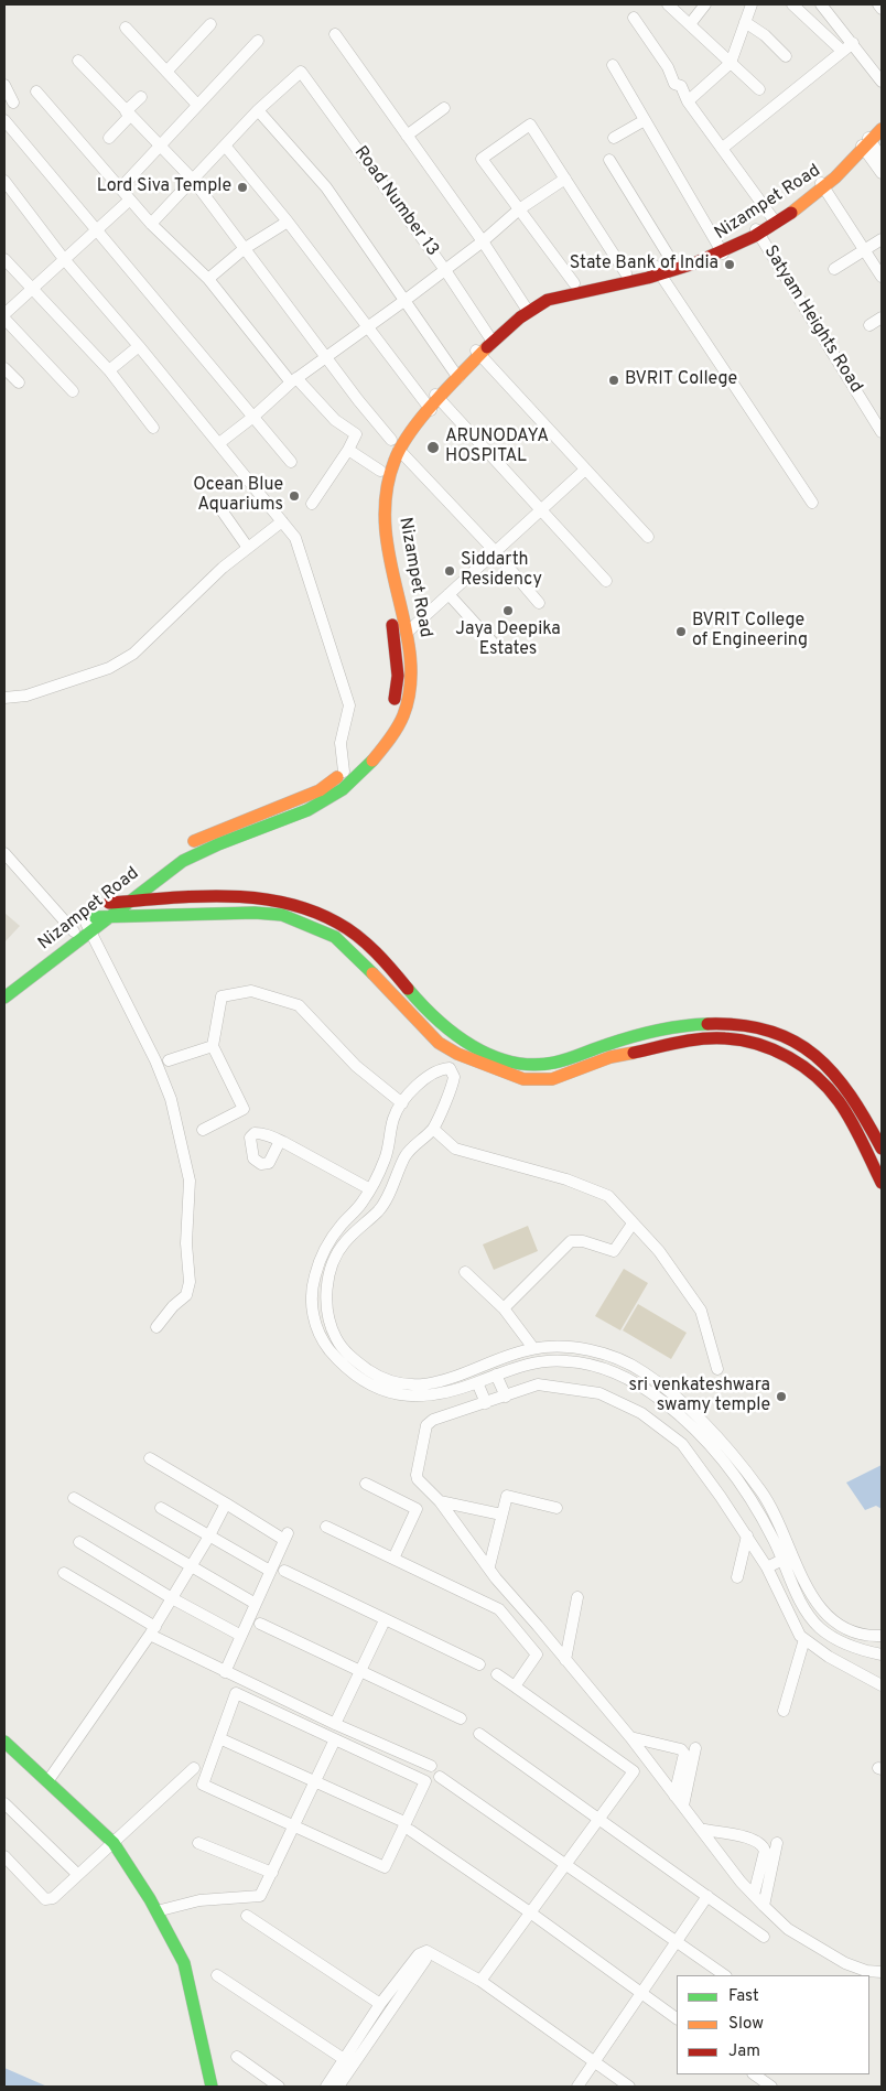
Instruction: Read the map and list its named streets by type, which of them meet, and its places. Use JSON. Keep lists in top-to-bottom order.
{
  "streets": {
    "main road": ["Nizampet Road"],
    "street": ["Road Number 13", "Satyam Heights Road"]
  },
  "crossings": [
    ["Road Number 13", "Nizampet Road"],
    ["Nizampet Road", "Satyam Heights Road"]
  ],
  "places": [
    "Lord Siva Temple",
    "State Bank of India",
    "BVRIT College",
    "ARUNODAYA HOSPITAL",
    "Ocean Blue Aquariums",
    "Siddarth Residency",
    "Jaya Deepika Estates",
    "BVRIT College of Engineering",
    "sri venkateshwara swamy temple"
  ],
  "legend": ["Fast", "Slow", "Jam"]
}
